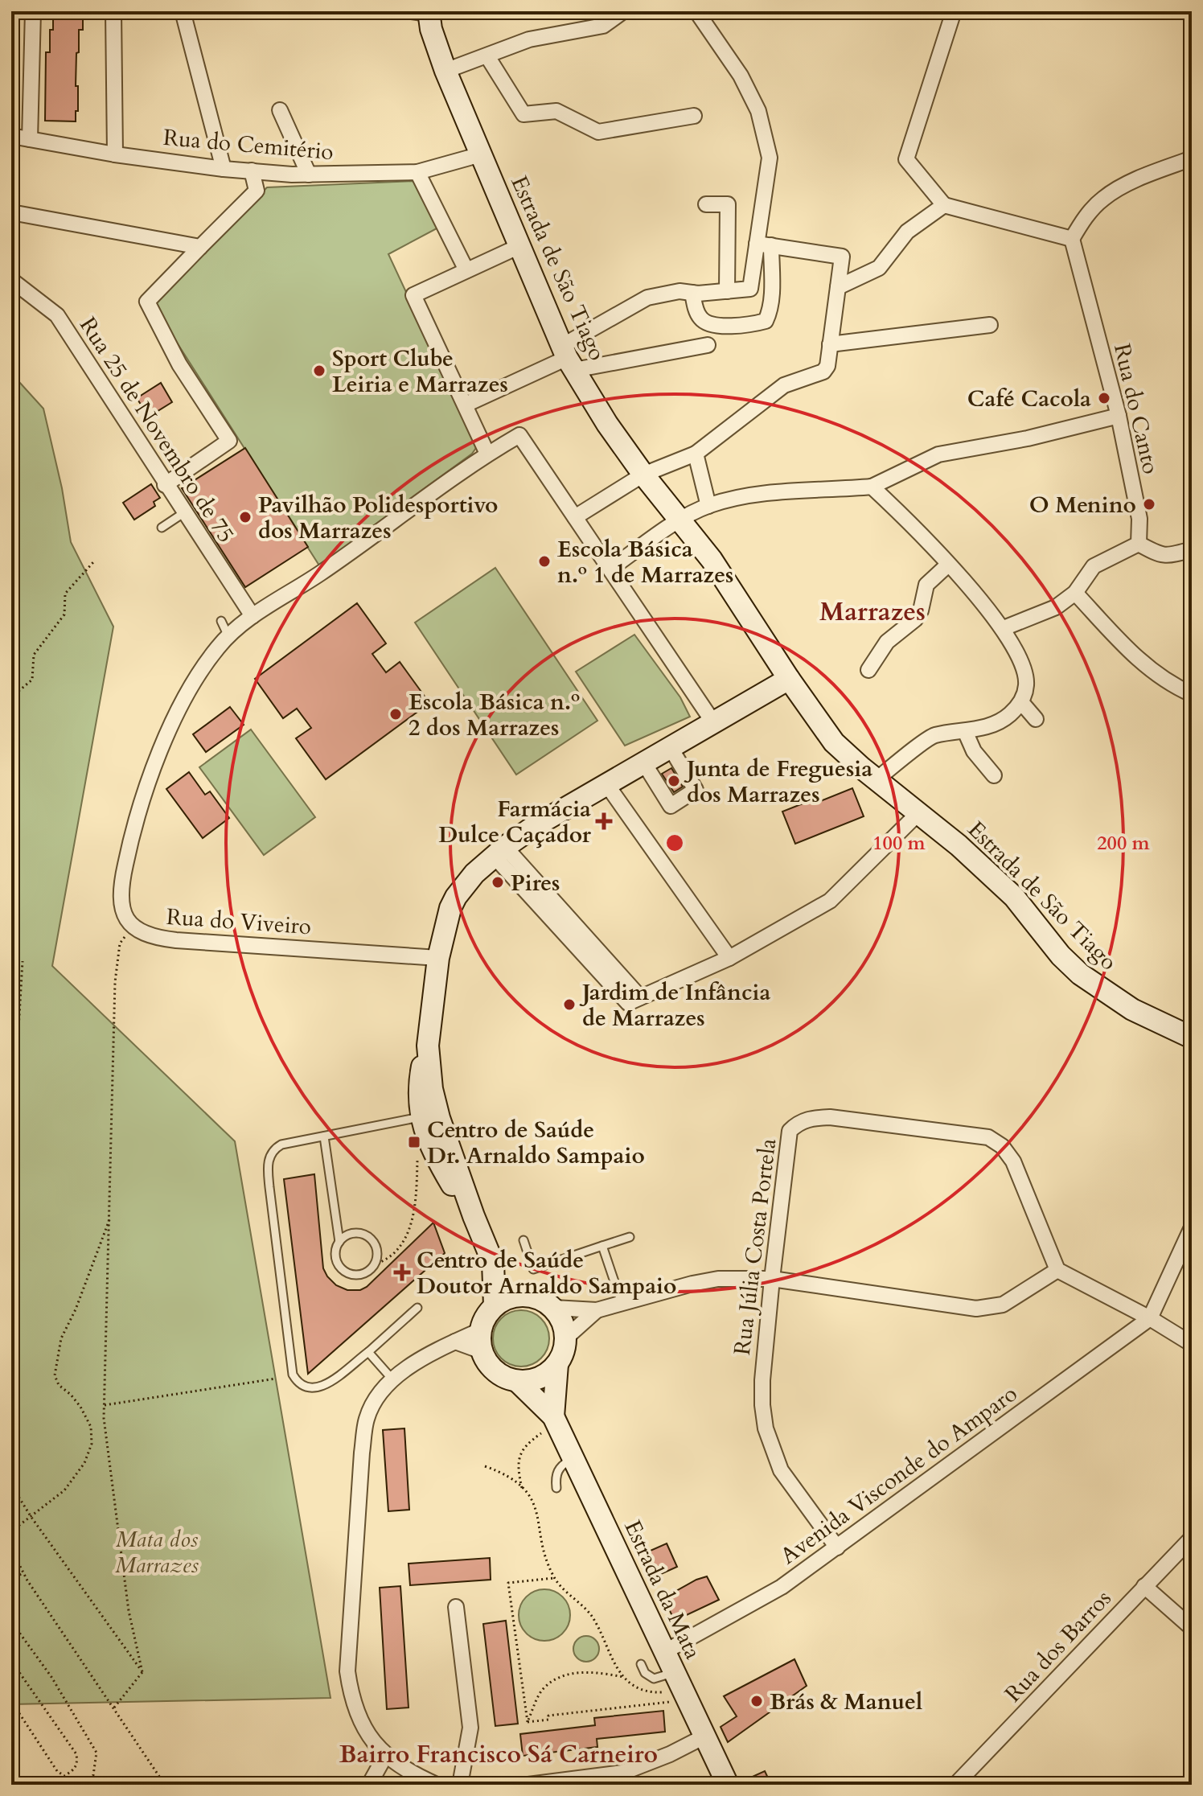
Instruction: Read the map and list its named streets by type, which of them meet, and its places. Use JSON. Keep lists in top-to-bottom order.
{
  "streets": {
    "main road": ["Estrada de São Tiago", "Estrada da Mata"],
    "street": [
      "Rua do Cemitério",
      "Rua do Canto",
      "Rua 25 de Novembro de 75",
      "Rua do Viveiro",
      "Rua Júlia Costa Portela",
      "Avenida Visconde do Amparo",
      "Rua dos Barros"
    ]
  },
  "crossings": [
    ["Rua do Cemitério", "Estrada de São Tiago"],
    ["Rua 25 de Novembro de 75", "Rua do Viveiro"],
    ["Rua Júlia Costa Portela", "Avenida Visconde do Amparo"],
    ["Avenida Visconde do Amparo", "Estrada da Mata"]
  ],
  "districts": ["Marrazes", "Bairro Francisco Sá Carneiro"],
  "parks": ["Mata dos Marrazes"],
  "places": {
    "other": [
      "Sport Clube Leiria e Marrazes",
      "Café Cacola",
      "O Menino",
      "Pavilhão Polidesportivo dos Marrazes",
      "Escola Básica n.º 1 de Marrazes",
      "Escola Básica n.º 2 dos Marrazes",
      "Junta de Freguesia dos Marrazes",
      "Pires",
      "Jardim de Infância de Marrazes",
      "Brás & Manuel"
    ],
    "health": ["Farmácia Dulce Caçador", "Centro de Saúde Doutor Arnaldo Sampaio"],
    "transit": ["Centro de Saúde Dr. Arnaldo Sampaio"]
  },
  "rings": ["100 m", "200 m"]
}
